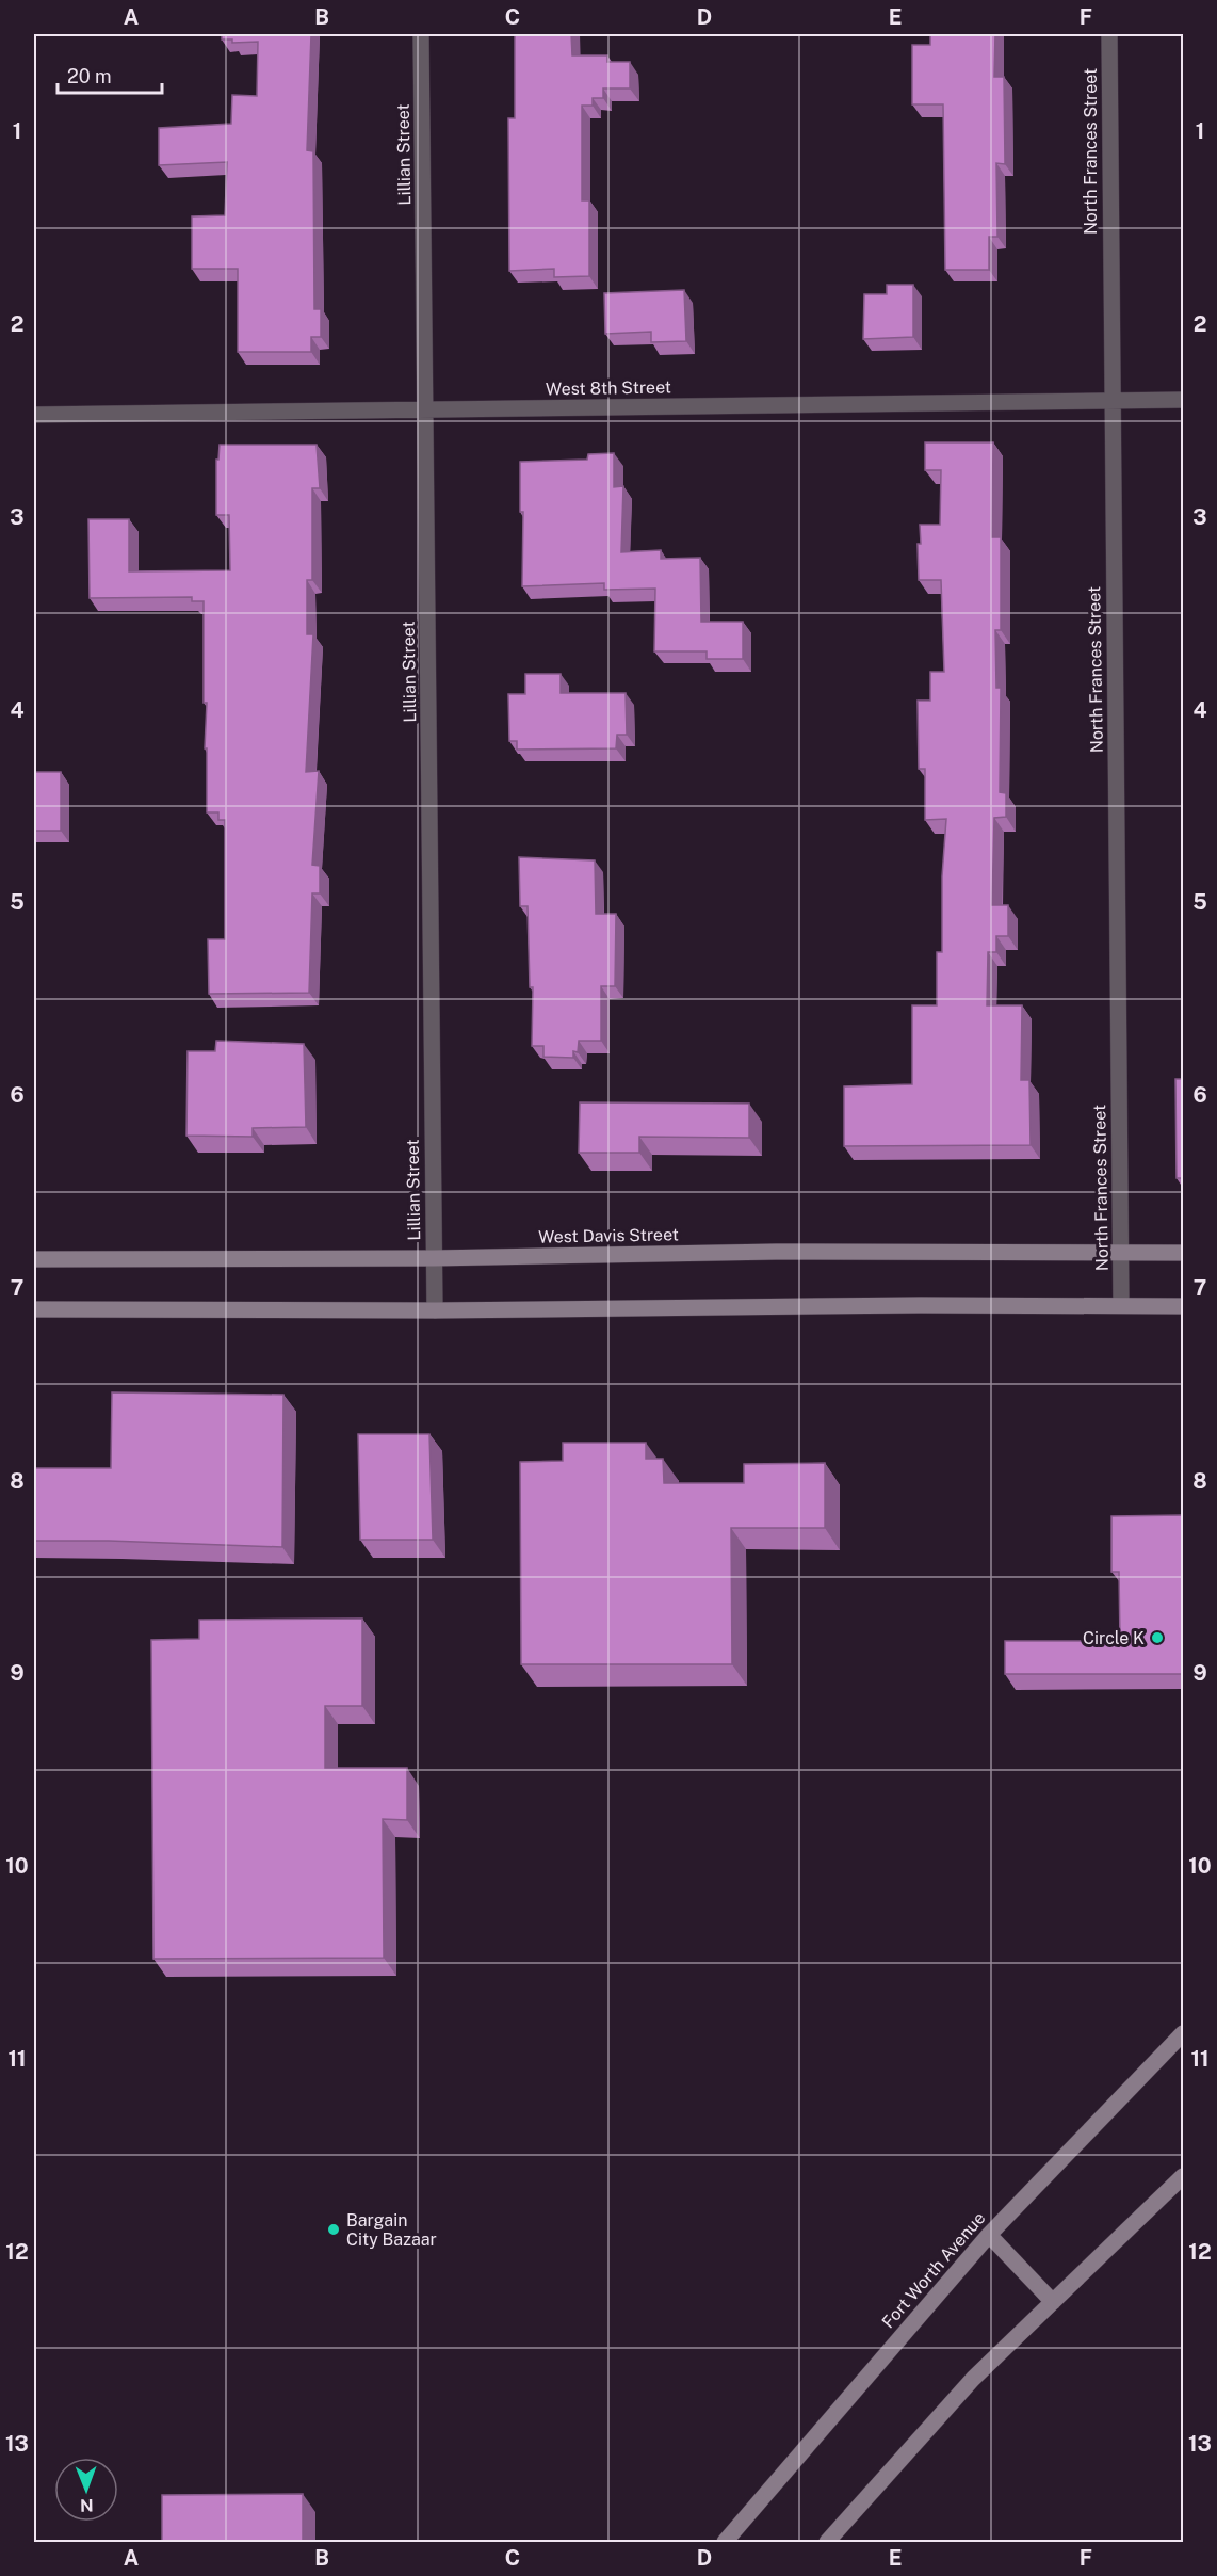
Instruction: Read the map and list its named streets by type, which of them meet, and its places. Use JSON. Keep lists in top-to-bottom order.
{
  "streets": {
    "main road": ["West Davis Street", "Fort Worth Avenue"],
    "street": ["North Frances Street", "Lillian Street", "West 8th Street"]
  },
  "crossings": [
    ["North Frances Street", "West 8th Street"],
    ["North Frances Street", "West Davis Street"],
    ["Lillian Street", "West 8th Street"],
    ["Lillian Street", "West Davis Street"]
  ],
  "places": ["Circle K", "Bargain City Bazaar"],
  "scale_bar": "20 m",
  "north": "bottom",
  "grid": {
    "columns": [
      "A",
      "B",
      "C",
      "D",
      "E",
      "F"
    ],
    "rows": [
      "1",
      "2",
      "3",
      "4",
      "5",
      "6",
      "7",
      "8",
      "9",
      "10",
      "11",
      "12",
      "13"
    ]
  }
}
